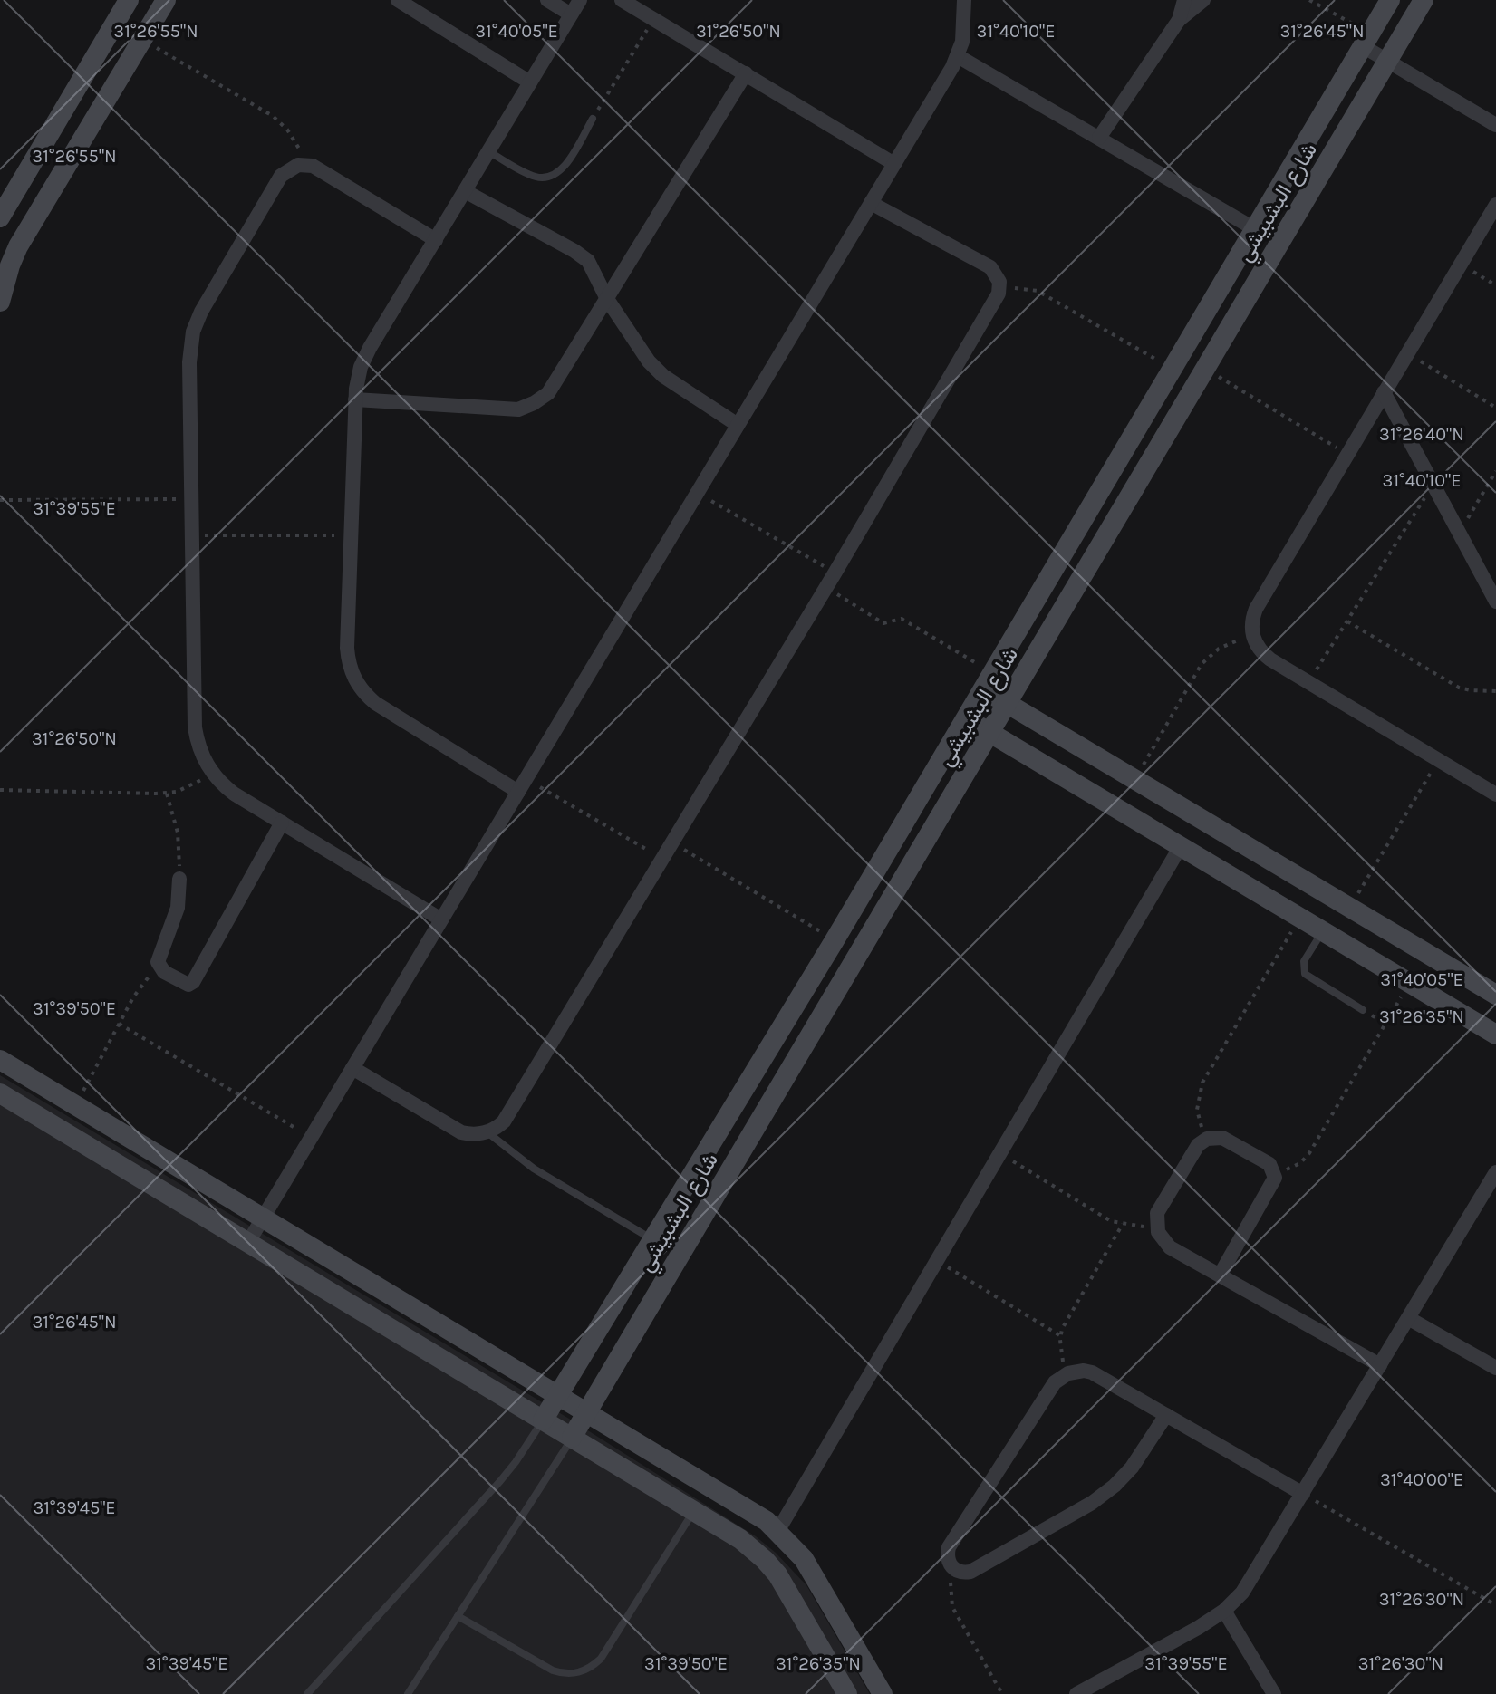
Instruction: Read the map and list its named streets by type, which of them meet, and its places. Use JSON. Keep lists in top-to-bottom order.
{
  "streets": {
    "street": ["شارع البشبيشي"]
  },
  "coordinates": [
    "31°40'05\"E",
    "31°26'50\"N",
    "31°40'10\"E",
    "31°26'55\"N",
    "31°26'45\"N",
    "31°26'40\"N",
    "31°39'55\"E",
    "31°39'50\"E",
    "31°26'35\"N",
    "31°40'00\"E",
    "31°39'45\"E",
    "31°26'30\"N"
  ]
}
